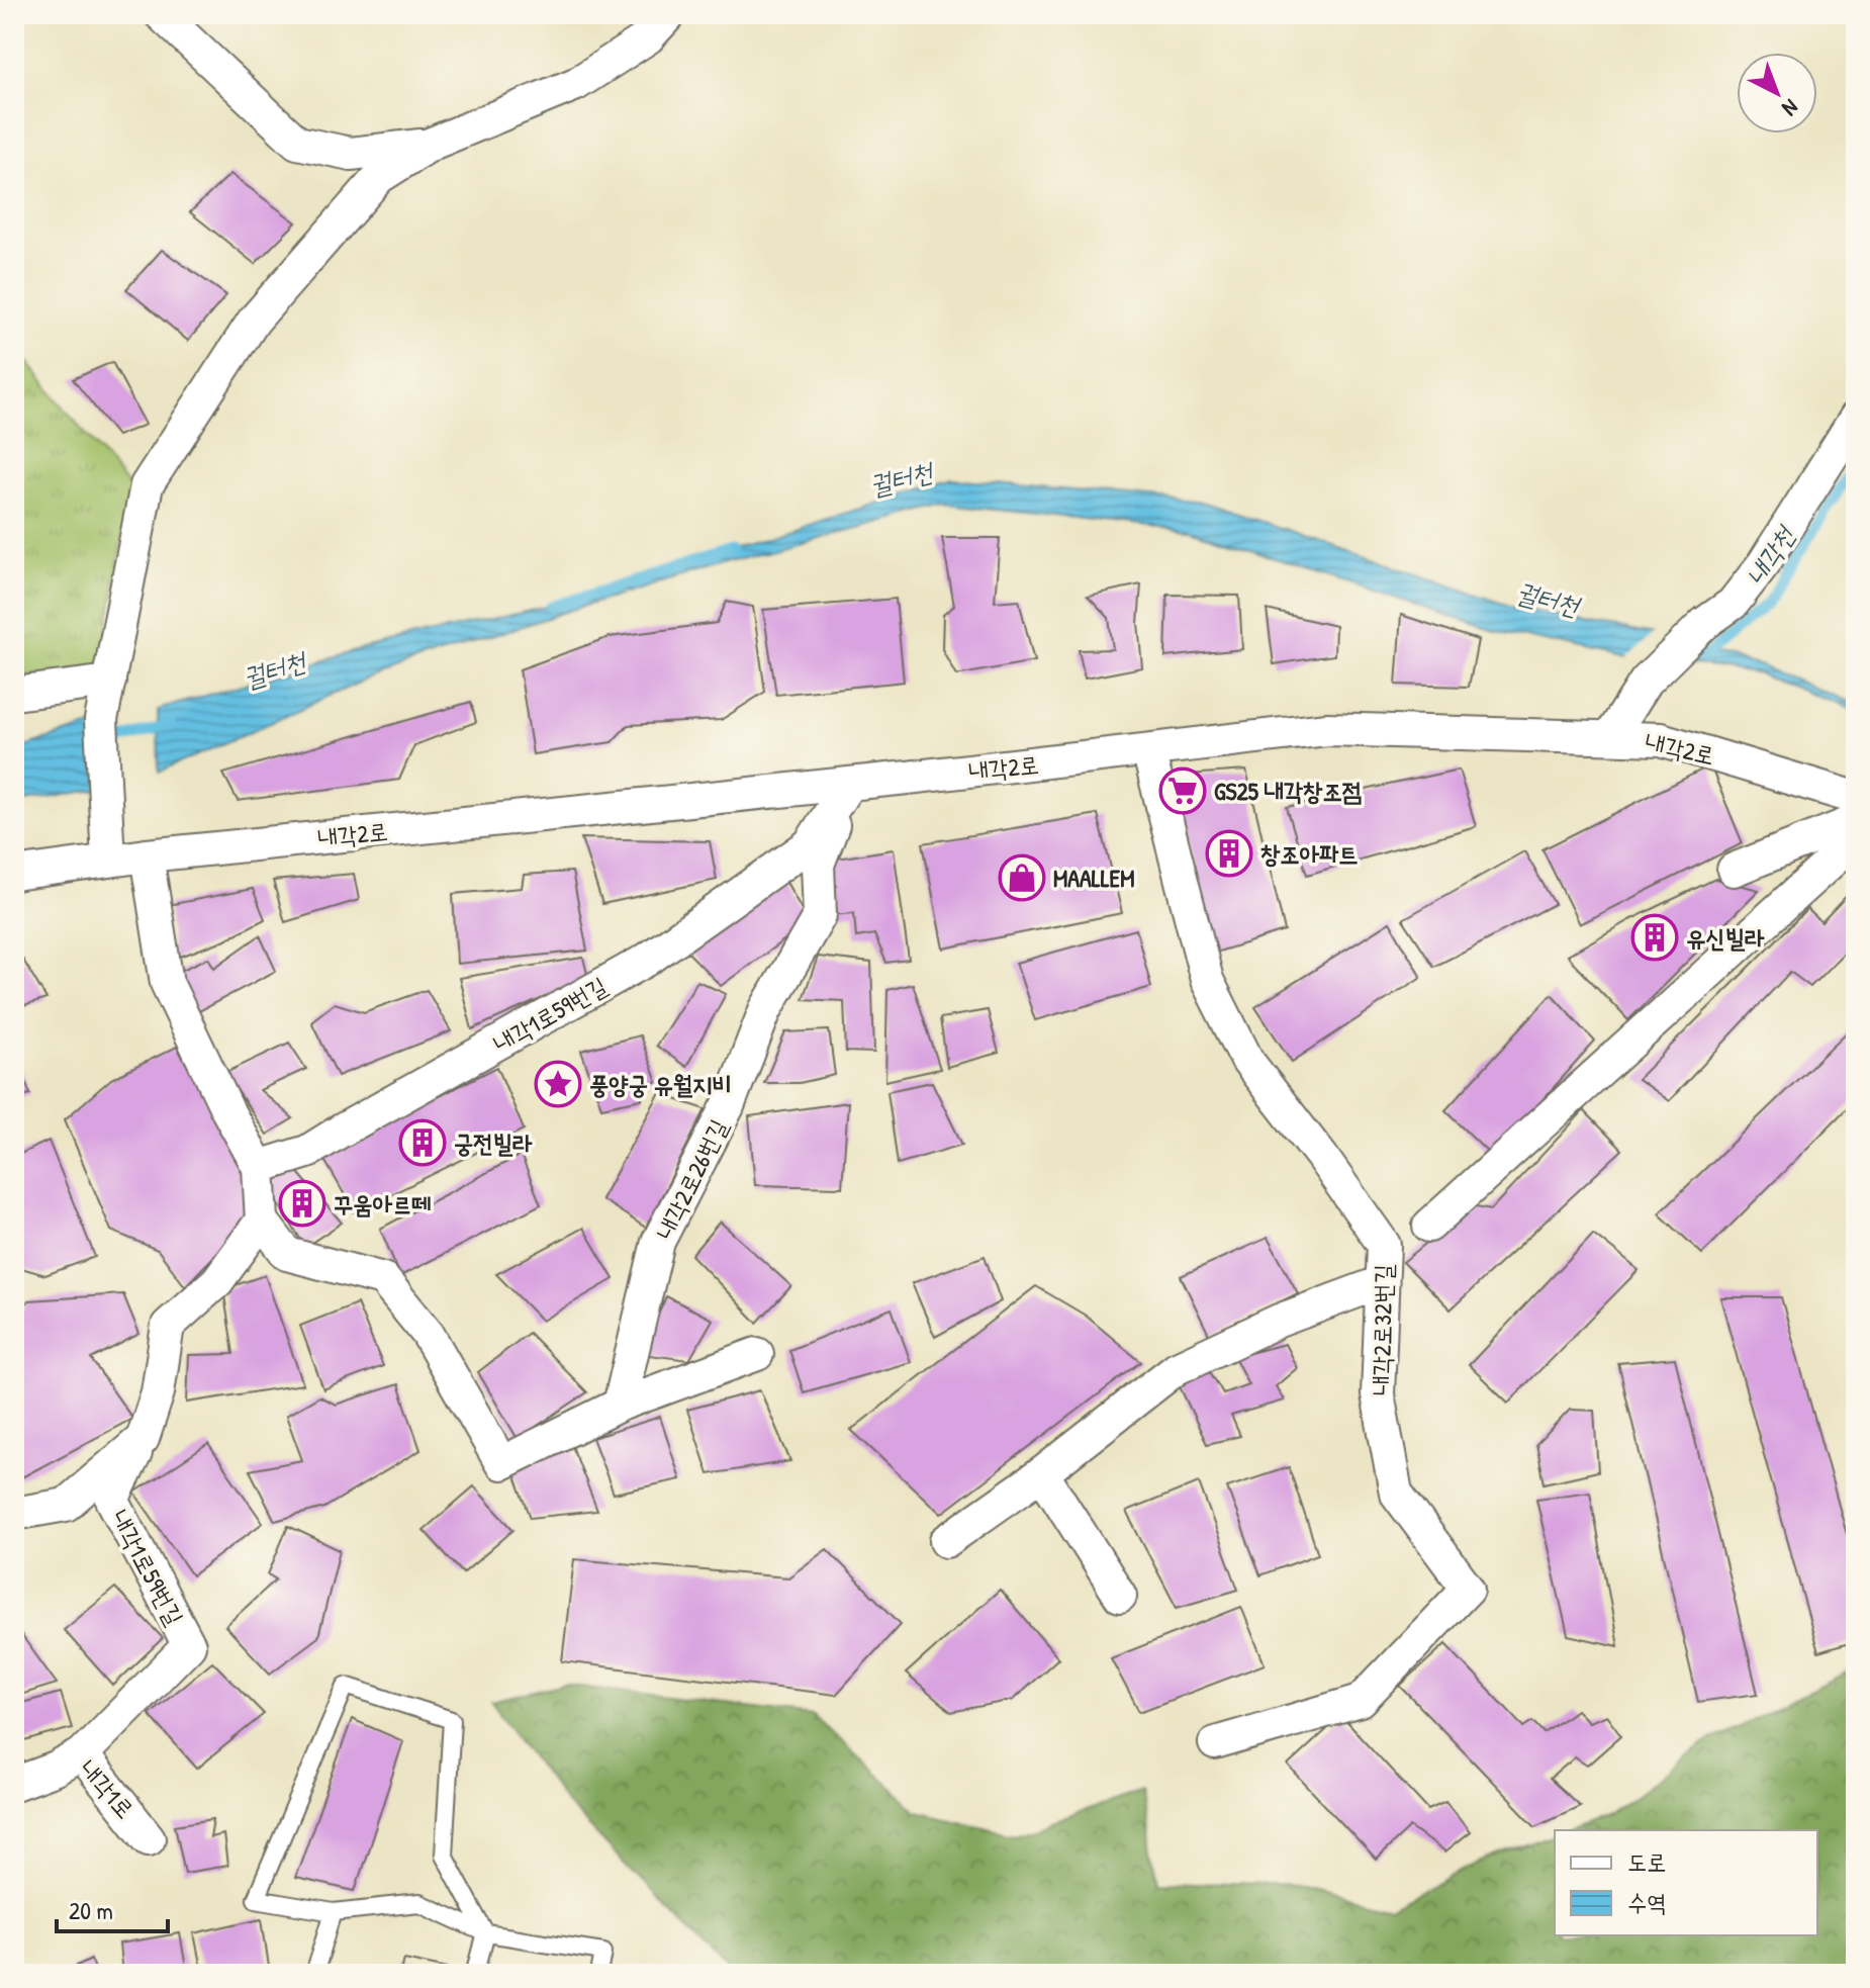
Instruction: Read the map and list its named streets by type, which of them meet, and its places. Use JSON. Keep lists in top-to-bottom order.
{
  "streets": {
    "street": [
      "내각2로",
      "내각1로59번길",
      "내각2로26번길",
      "내각2로32번길",
      "내각1로"
    ]
  },
  "crossings": [
    ["내각2로", "내각1로59번길"],
    ["내각2로", "내각2로26번길"],
    ["내각2로", "내각2로32번길"],
    ["내각1로59번길", "내각2로26번길"],
    ["내각1로59번길", "내각1로"]
  ],
  "water": ["궐터천", "내각천"],
  "places": {
    "supermarket": ["GS25 내각창조점"],
    "building": [
      "창조아파트",
      "유신빌라",
      "궁전빌라",
      "꾸움아르떼"
    ],
    "shop": ["MAALLEM"],
    "place": ["풍양궁 유월지비"]
  },
  "legend": ["도로", "수역"],
  "scale_bar": "20 m",
  "north": "bottom right"
}
